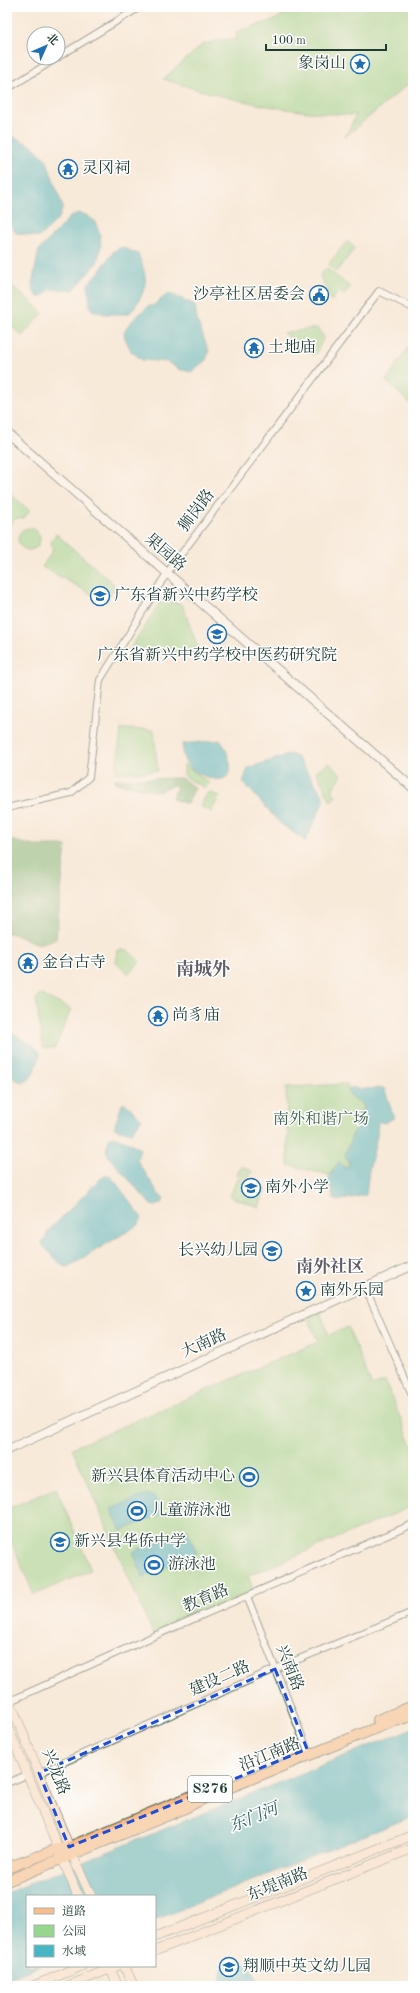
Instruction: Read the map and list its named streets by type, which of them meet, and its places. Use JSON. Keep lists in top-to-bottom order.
{
  "streets": {
    "main road": [
      "沿江南路",
      "兴龙路",
      "S276",
      "东堤南路"
    ],
    "street": [
      "狮岗路",
      "果园路",
      "大南路",
      "教育路",
      "兴南路",
      "建设二路"
    ]
  },
  "crossings": [
    ["狮岗路", "果园路"],
    ["教育路", "兴南路"],
    ["教育路", "兴龙路"],
    ["兴南路", "建设二路"],
    ["兴南路", "沿江南路"],
    ["建设二路", "兴龙路"],
    ["沿江南路", "兴龙路"]
  ],
  "districts": ["南城外", "南外社区"],
  "water": ["东门河"],
  "parks": ["南外和谐广场"],
  "places": {
    "place": ["象岗山", "南外乐园"],
    "temple": [
      "灵冈祠",
      "土地庙",
      "金台古寺",
      "尚豸庙"
    ],
    "public building": ["沙亭社区居委会"],
    "school or university": [
      "广东省新兴中药学校",
      "广东省新兴中药学校中医药研究院",
      "南外小学",
      "长兴幼儿园",
      "新兴县华侨中学",
      "翔顺中英文幼儿园"
    ],
    "sports": ["新兴县体育活动中心", "儿童游泳池", "游泳池"]
  },
  "legend": ["道路", "公园", "水域"],
  "scale_bar": "100 m",
  "north": "top right"
}
